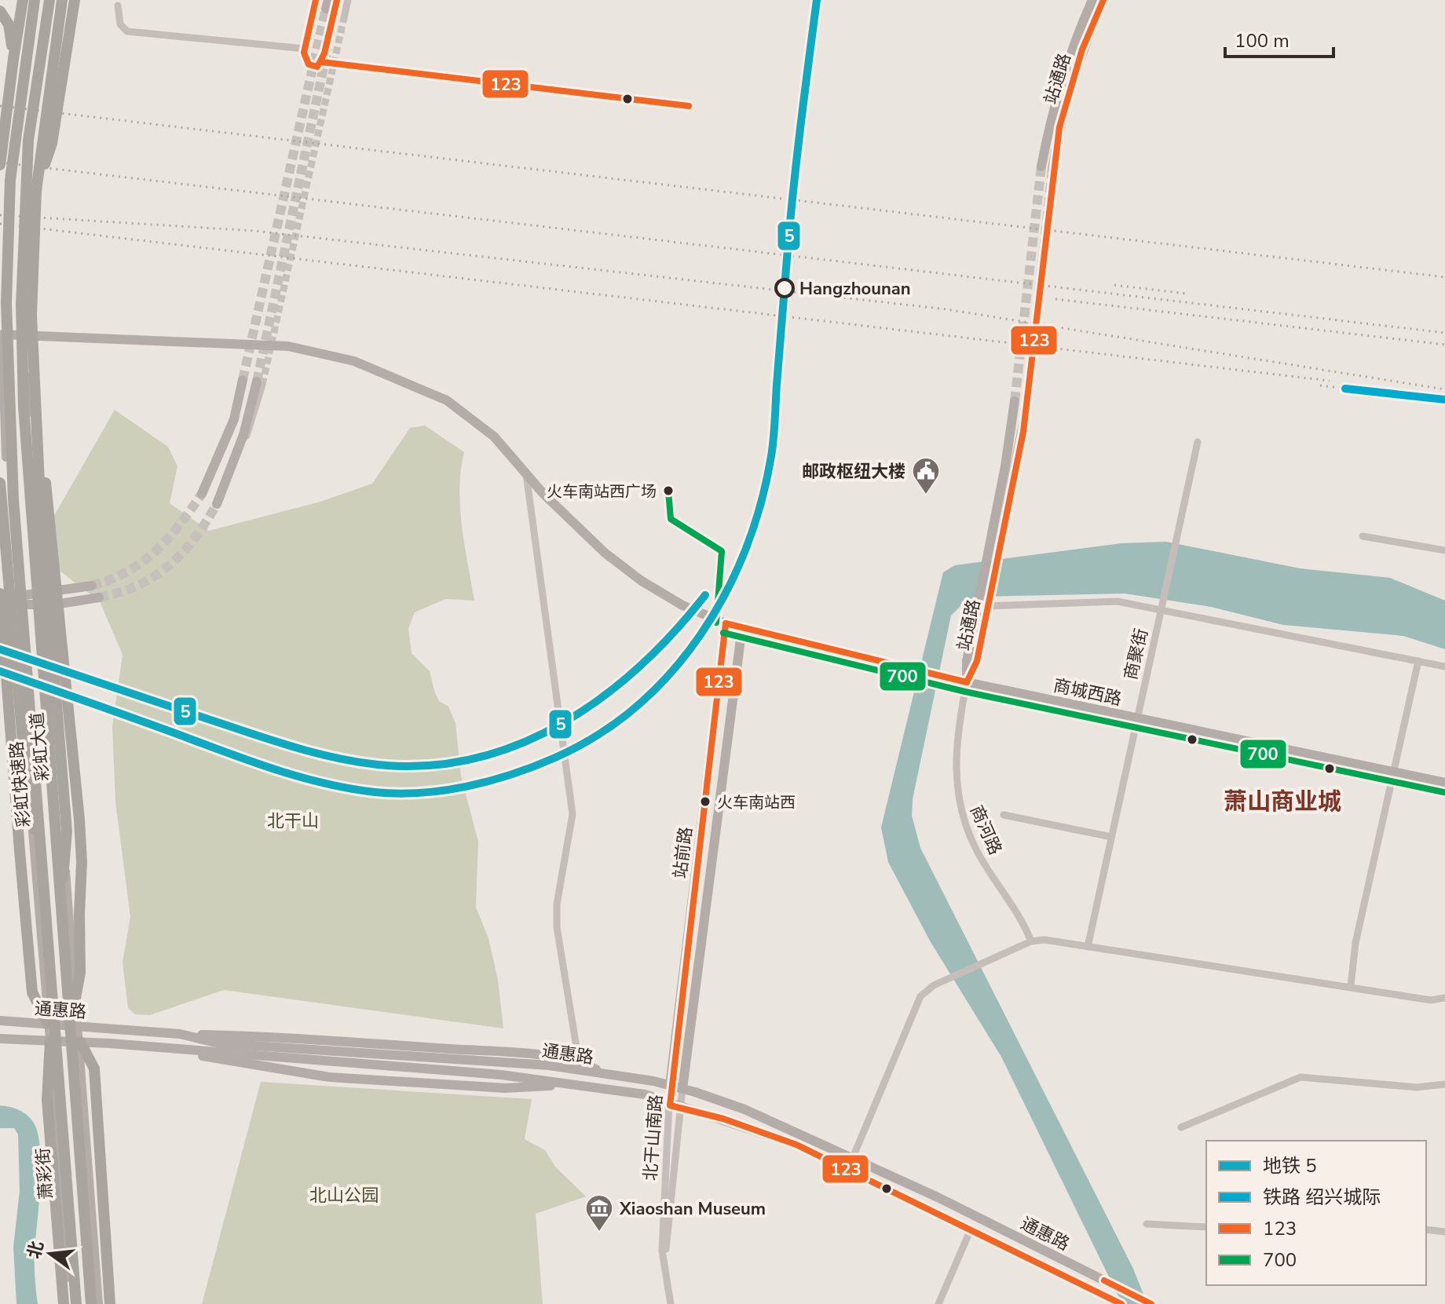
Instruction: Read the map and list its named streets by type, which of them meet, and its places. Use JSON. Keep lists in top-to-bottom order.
{
  "streets": {
    "highway": ["彩虹快速路"],
    "main road": [
      "站通路",
      "商城西路",
      "彩虹大道",
      "站前路",
      "通惠路",
      "萧彩街"
    ],
    "street": ["商聚街", "商河路", "北干山南路"]
  },
  "crossings": [
    ["站通路", "商城西路"],
    ["站通路", "商河路"],
    ["商聚街", "商城西路"],
    ["商城西路", "彩虹大道"],
    ["商城西路", "商河路"],
    ["商城西路", "站前路"],
    ["彩虹大道", "通惠路"],
    ["彩虹大道", "萧彩街"],
    ["站前路", "通惠路"],
    ["站前路", "北干山南路"],
    ["通惠路", "北干山南路"],
    ["通惠路", "萧彩街"]
  ],
  "districts": ["萧山商业城"],
  "parks": ["北干山", "北山公园"],
  "places": {
    "other": ["Hangzhounan", "火车南站西广场", "火车南站西"],
    "public building": ["邮政枢纽大楼"],
    "museum": ["Xiaoshan Museum"]
  },
  "lines": [
    "metro line 5",
    "transit line 123",
    "rail line 绍兴城际",
    "transit line 700"
  ],
  "legend": [
    "地铁 5",
    "铁路 绍兴城际",
    "123",
    "700"
  ],
  "scale_bar": "100 m",
  "north": "left"
}
